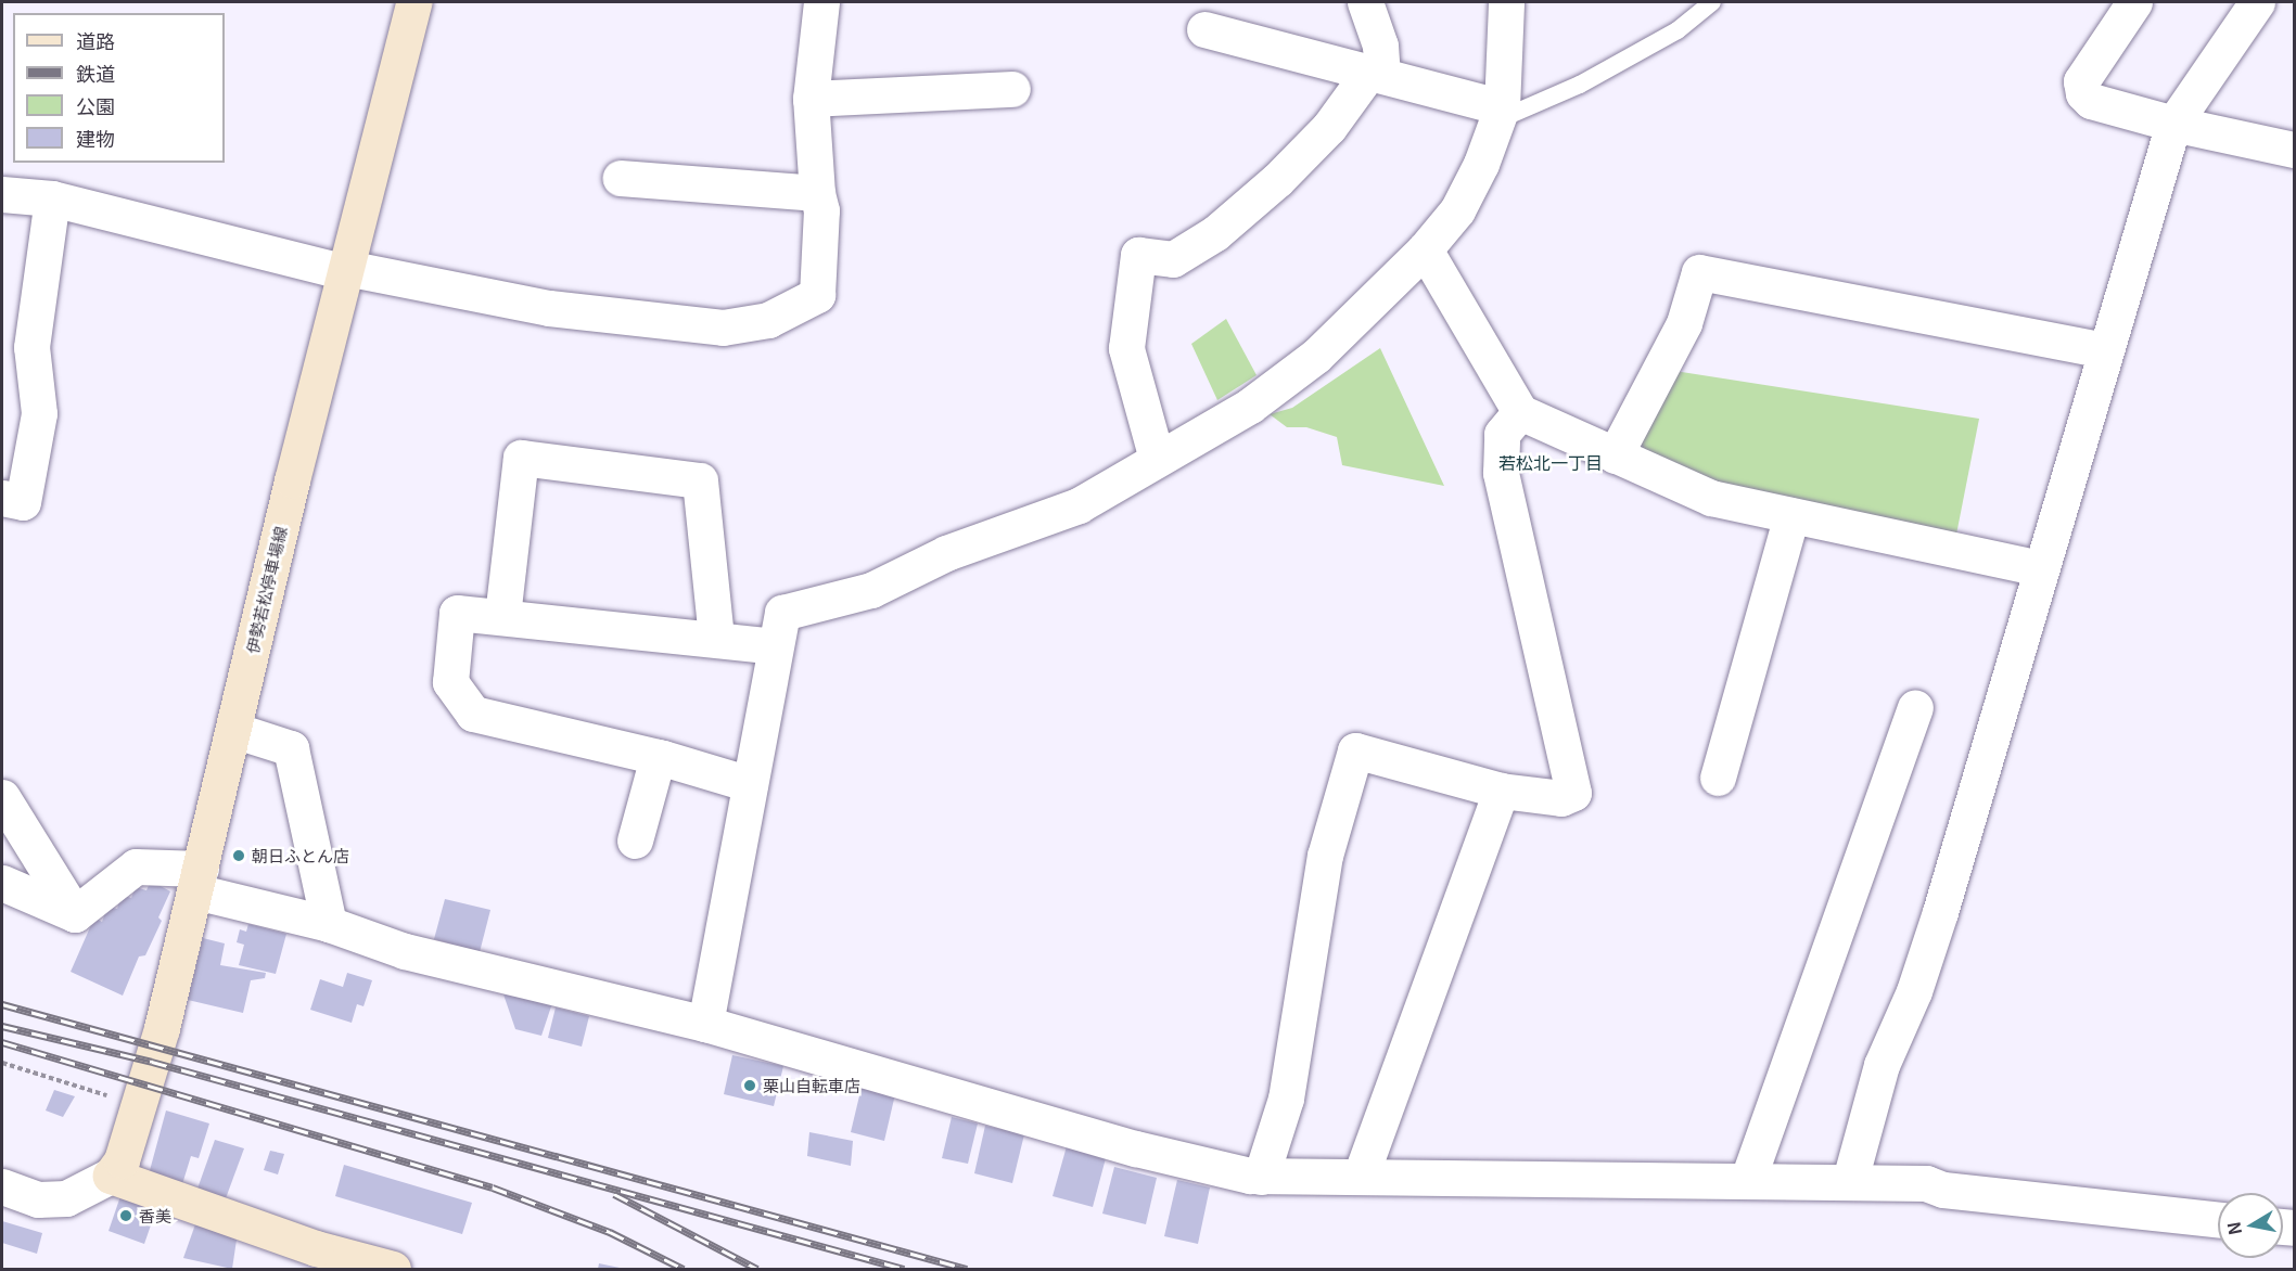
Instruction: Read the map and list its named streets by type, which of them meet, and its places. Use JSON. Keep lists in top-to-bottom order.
{
  "streets": {
    "main road": ["伊勢若松停車場線"]
  },
  "districts": ["若松北一丁目"],
  "places": ["朝日ふとん店", "栗山自転車店", "香美"],
  "legend": [
    "道路",
    "鉄道",
    "公園",
    "建物"
  ],
  "north": "left"
}
